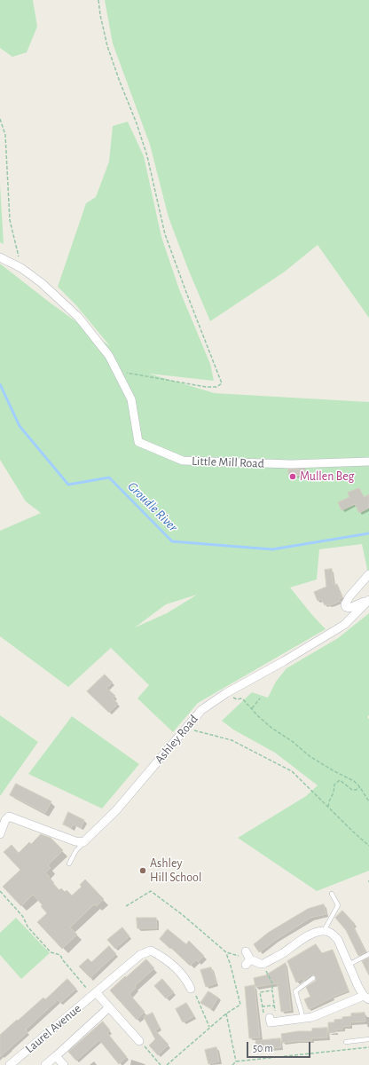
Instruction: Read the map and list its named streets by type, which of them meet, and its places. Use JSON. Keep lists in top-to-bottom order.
{
  "streets": {
    "street": ["Little Mill Road", "Ashley Road", "Laurel Avenue"]
  },
  "water": ["Groudle River"],
  "places": ["Mullen Beg", "Ashley Hill School"],
  "scale_bar": "50 m"
}
